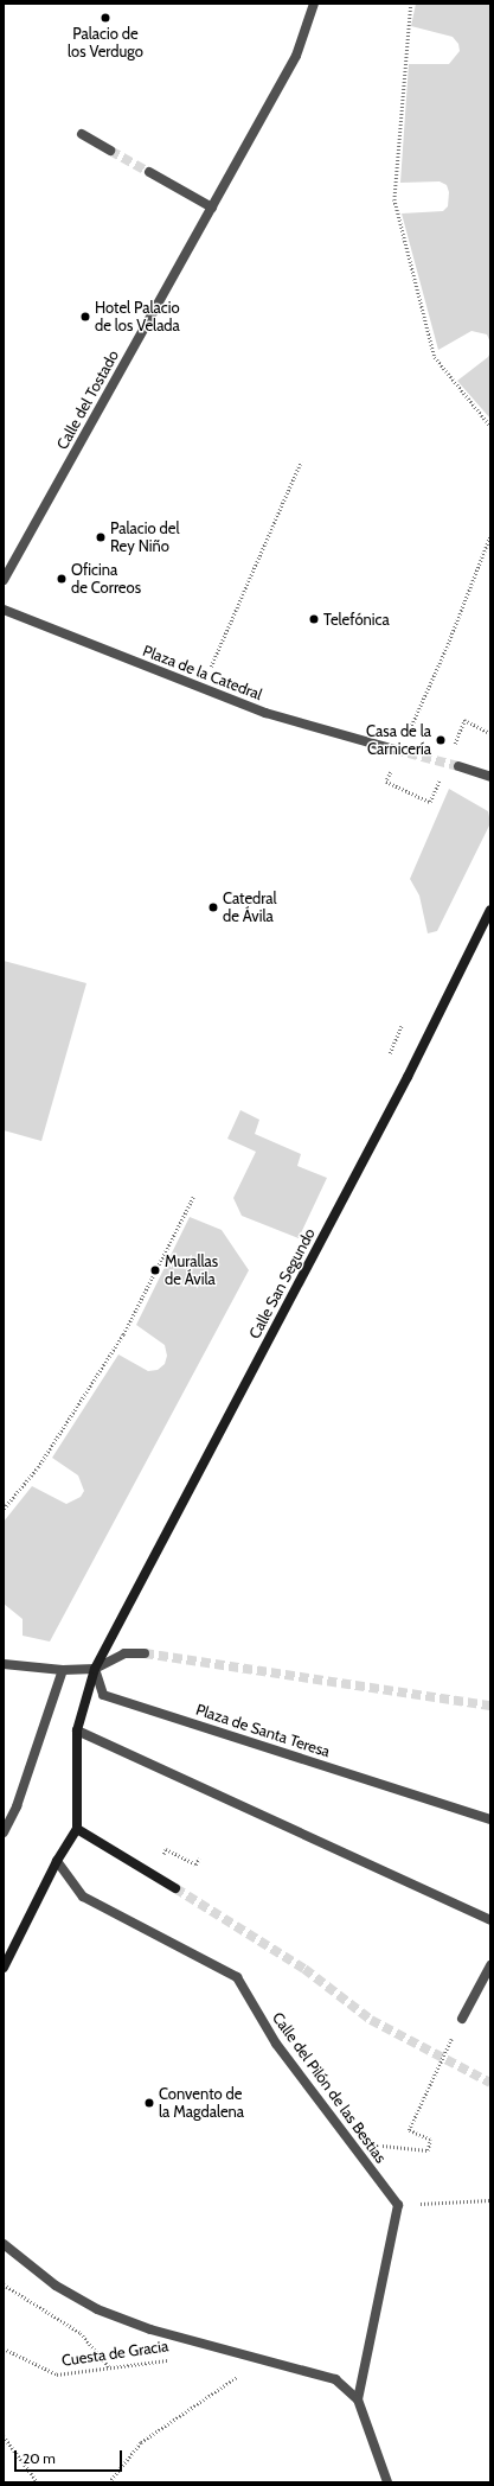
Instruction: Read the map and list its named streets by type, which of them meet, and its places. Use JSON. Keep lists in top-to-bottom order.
{
  "streets": {
    "street": [
      "Calle del Tostado",
      "Plaza de la Catedral",
      "Calle San Segundo",
      "Plaza de Santa Teresa",
      "Calle del Pilón de las Bestias"
    ],
    "path": ["Cuesta de Gracia"]
  },
  "crossings": [
    ["Calle San Segundo", "Plaza de Santa Teresa"]
  ],
  "places": [
    "Palacio de los Verdugo",
    "Hotel Palacio de los Velada",
    "Palacio del Rey Niño",
    "Oficina de Correos",
    "Telefónica",
    "Casa de la Carnicería",
    "Catedral de Ávila",
    "Murallas de Ávila",
    "Convento de la Magdalena"
  ],
  "scale_bar": "20 m"
}
